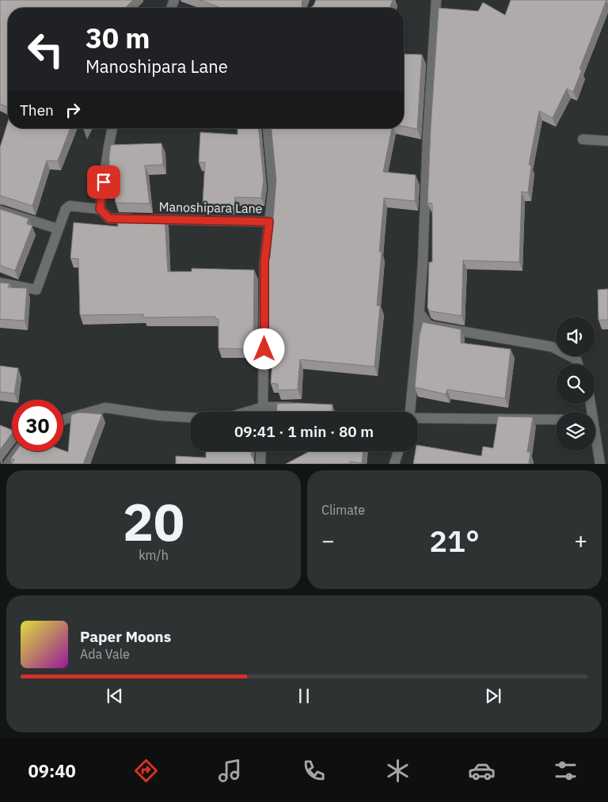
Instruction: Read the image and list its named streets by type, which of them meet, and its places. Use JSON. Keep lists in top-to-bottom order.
{
  "streets": {
    "street": ["Manoshipara Lane"]
  },
  "page": {
    "turn": ["30 m", "Manoshipara Lane"],
    "then": "Then",
    "limit": "30",
    "trip": "09:41 · 1 min · 80 m",
    "tile": [
      ["20", "km/h"],
      "Climate"
    ],
    "heat": ["−", "21°", "+"],
    "song": ["Paper Moons", "Ada Vale"],
    "tabs": "09:40"
  }
}
